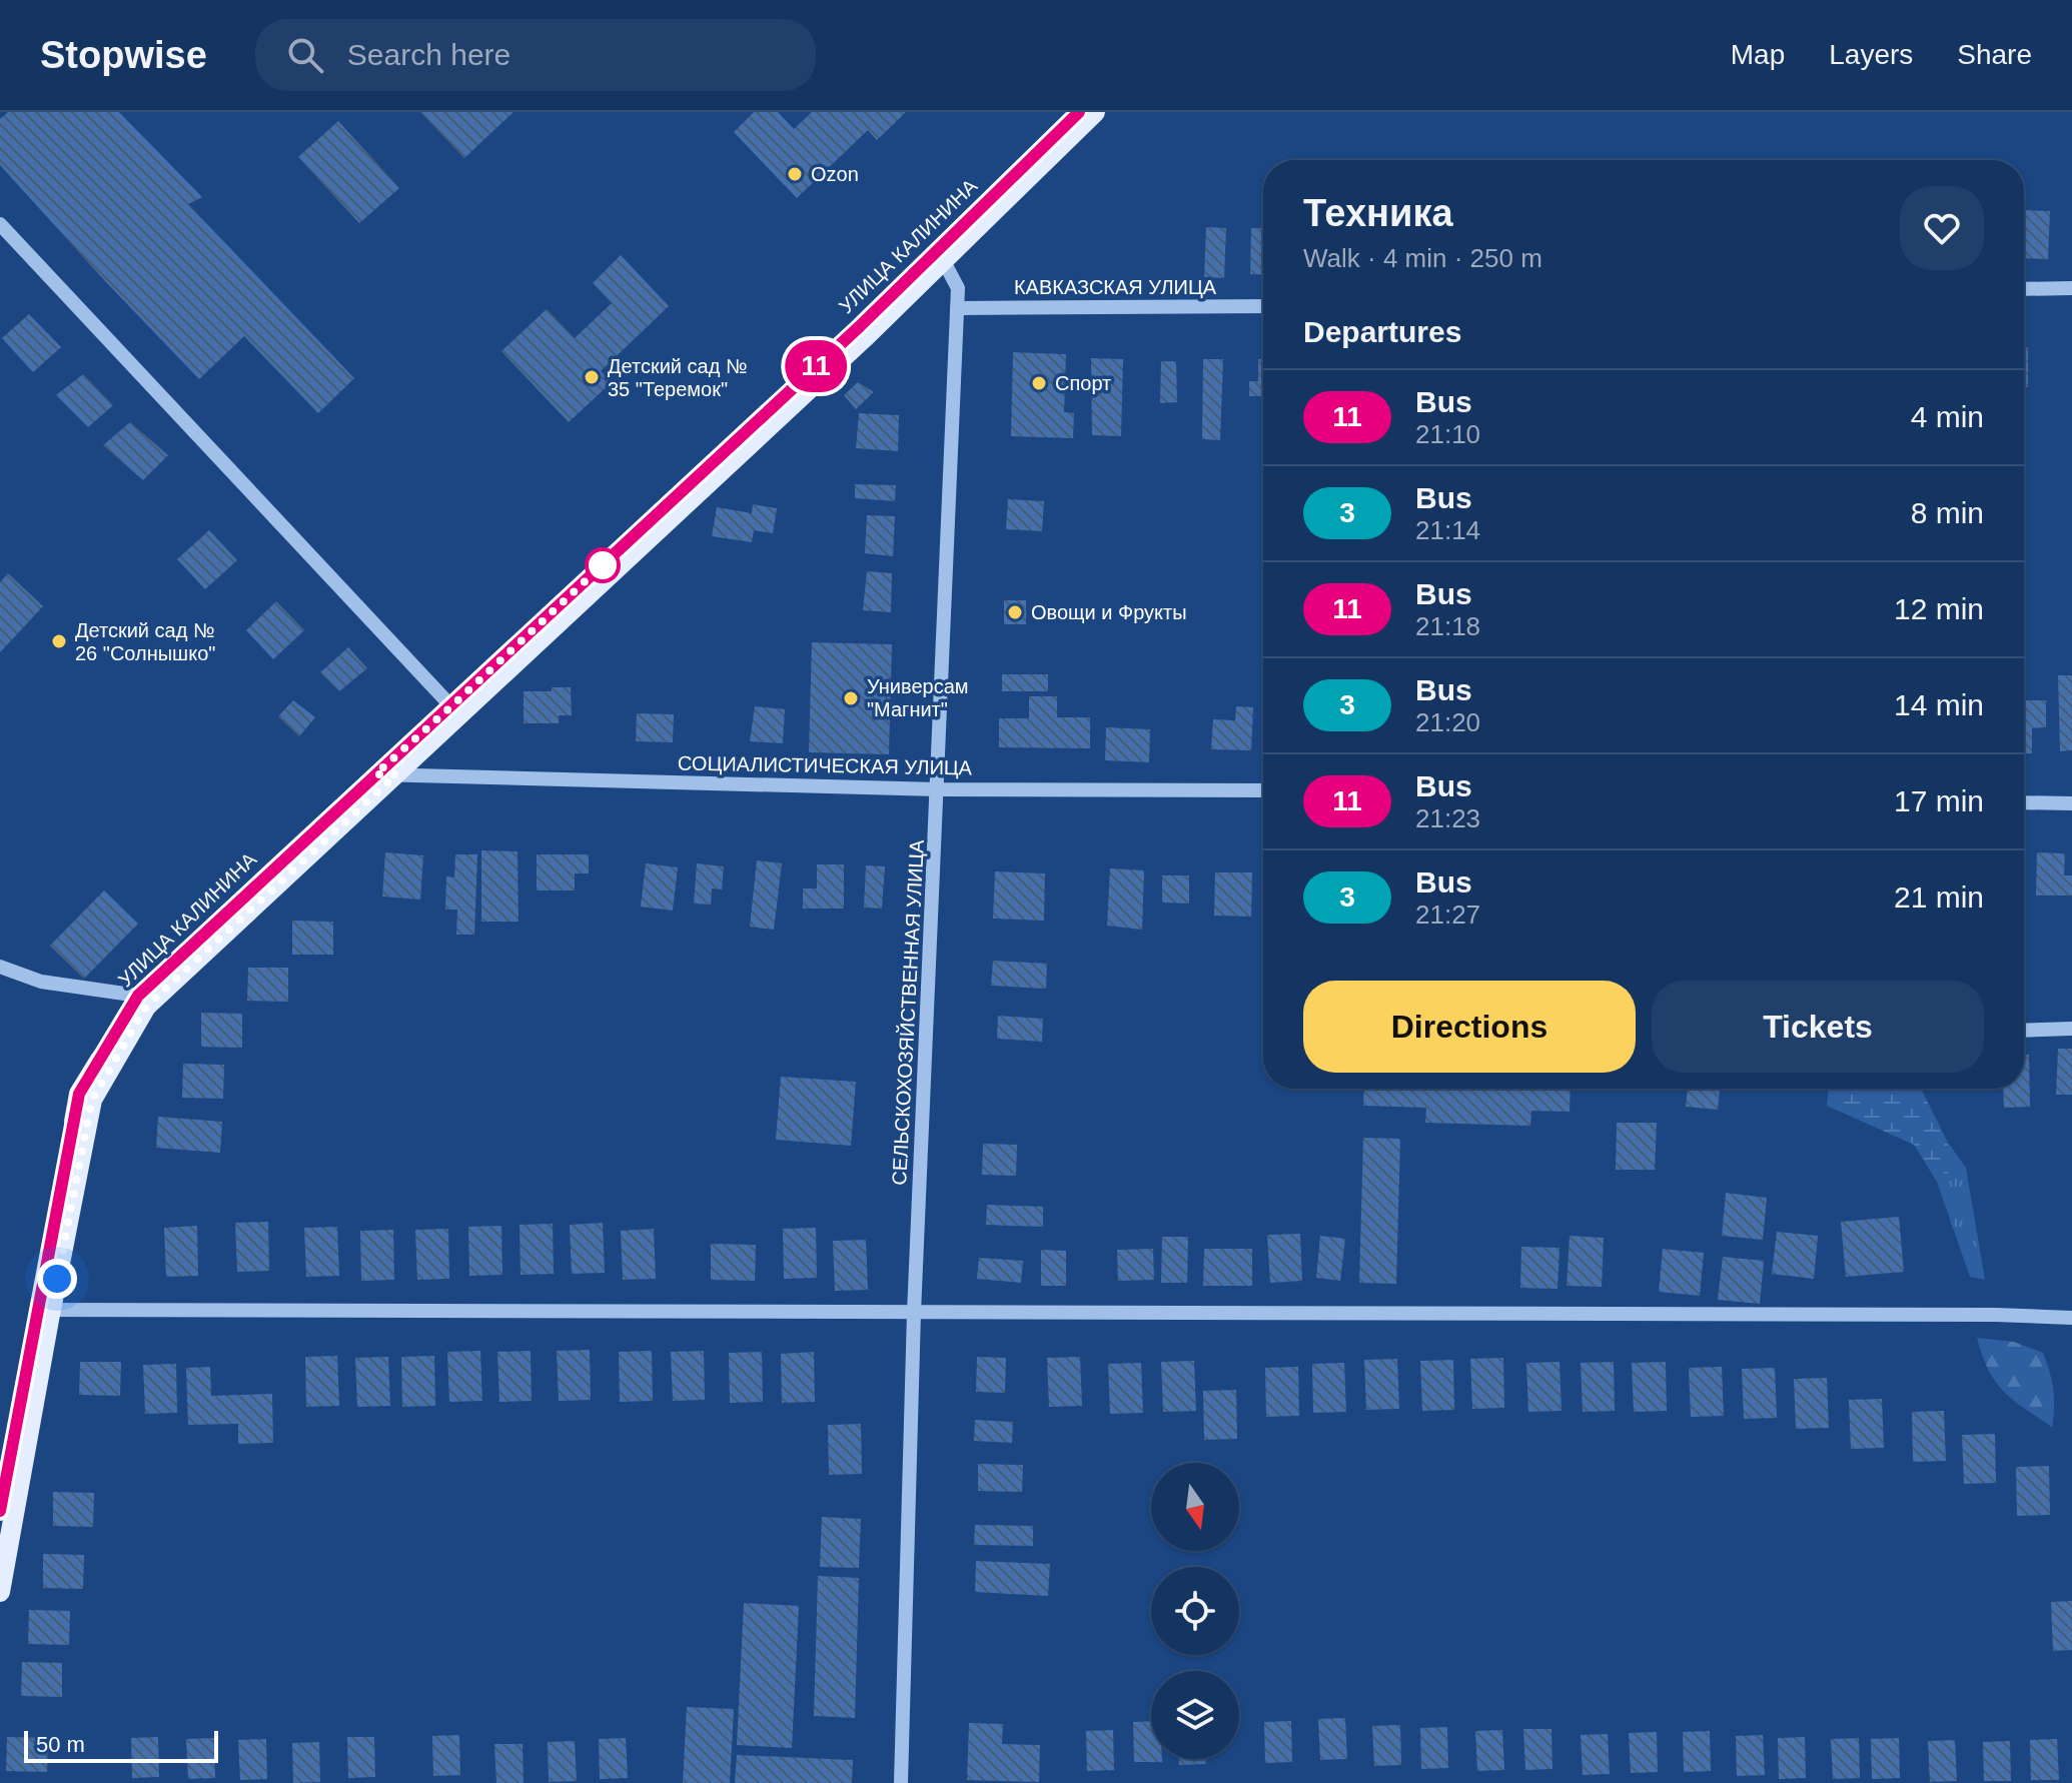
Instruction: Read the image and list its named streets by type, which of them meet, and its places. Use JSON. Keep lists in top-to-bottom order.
{
  "streets": {
    "main road": ["УЛИЦА КАЛИНИНА"],
    "street": ["КАВКАЗСКАЯ УЛИЦА", "СОЦИАЛИСТИЧЕСКАЯ УЛИЦА", "СЕЛЬСКОХОЗЯЙСТВЕННАЯ УЛИЦА"]
  },
  "crossings": [
    ["УЛИЦА КАЛИНИНА", "СОЦИАЛИСТИЧЕСКАЯ УЛИЦА"],
    ["УЛИЦА КАЛИНИНА", "СЕЛЬСКОХОЗЯЙСТВЕННАЯ УЛИЦА"],
    ["КАВКАЗСКАЯ УЛИЦА", "СЕЛЬСКОХОЗЯЙСТВЕННАЯ УЛИЦА"],
    ["СОЦИАЛИСТИЧЕСКАЯ УЛИЦА", "СЕЛЬСКОХОЗЯЙСТВЕННАЯ УЛИЦА"]
  ],
  "places": [
    "Ozon",
    "Детский сад № 35 \"Теремок\"",
    "Спорт",
    "Овощи и Фрукты",
    "Детский сад № 26 \"Солнышко\"",
    "Универсам \"Магнит\""
  ],
  "lines": ["bus line 11"],
  "scale_bar": "50 m",
  "north": "bottom",
  "page": {
    "header": "Stopwise",
    "search": "Search here",
    "nav": ["Map", "Layers", "Share"],
    "on_map": "11",
    "heading": [
      ["Техника", "Walk · 4 min · 250 m"],
      "Departures"
    ],
    "list": [
      {
        "mark": "11",
        "name": "Bus",
        "note": "21:10",
        "value": "4 min"
      },
      {
        "mark": "3",
        "name": "Bus",
        "note": "21:14",
        "value": "8 min"
      },
      {
        "mark": "11",
        "name": "Bus",
        "note": "21:18",
        "value": "12 min"
      },
      {
        "mark": "3",
        "name": "Bus",
        "note": "21:20",
        "value": "14 min"
      },
      {
        "mark": "11",
        "name": "Bus",
        "note": "21:23",
        "value": "17 min"
      },
      {
        "mark": "3",
        "name": "Bus",
        "note": "21:27",
        "value": "21 min"
      }
    ],
    "buttons": ["Directions", "Tickets"],
    "scale": "50 m"
  }
}
